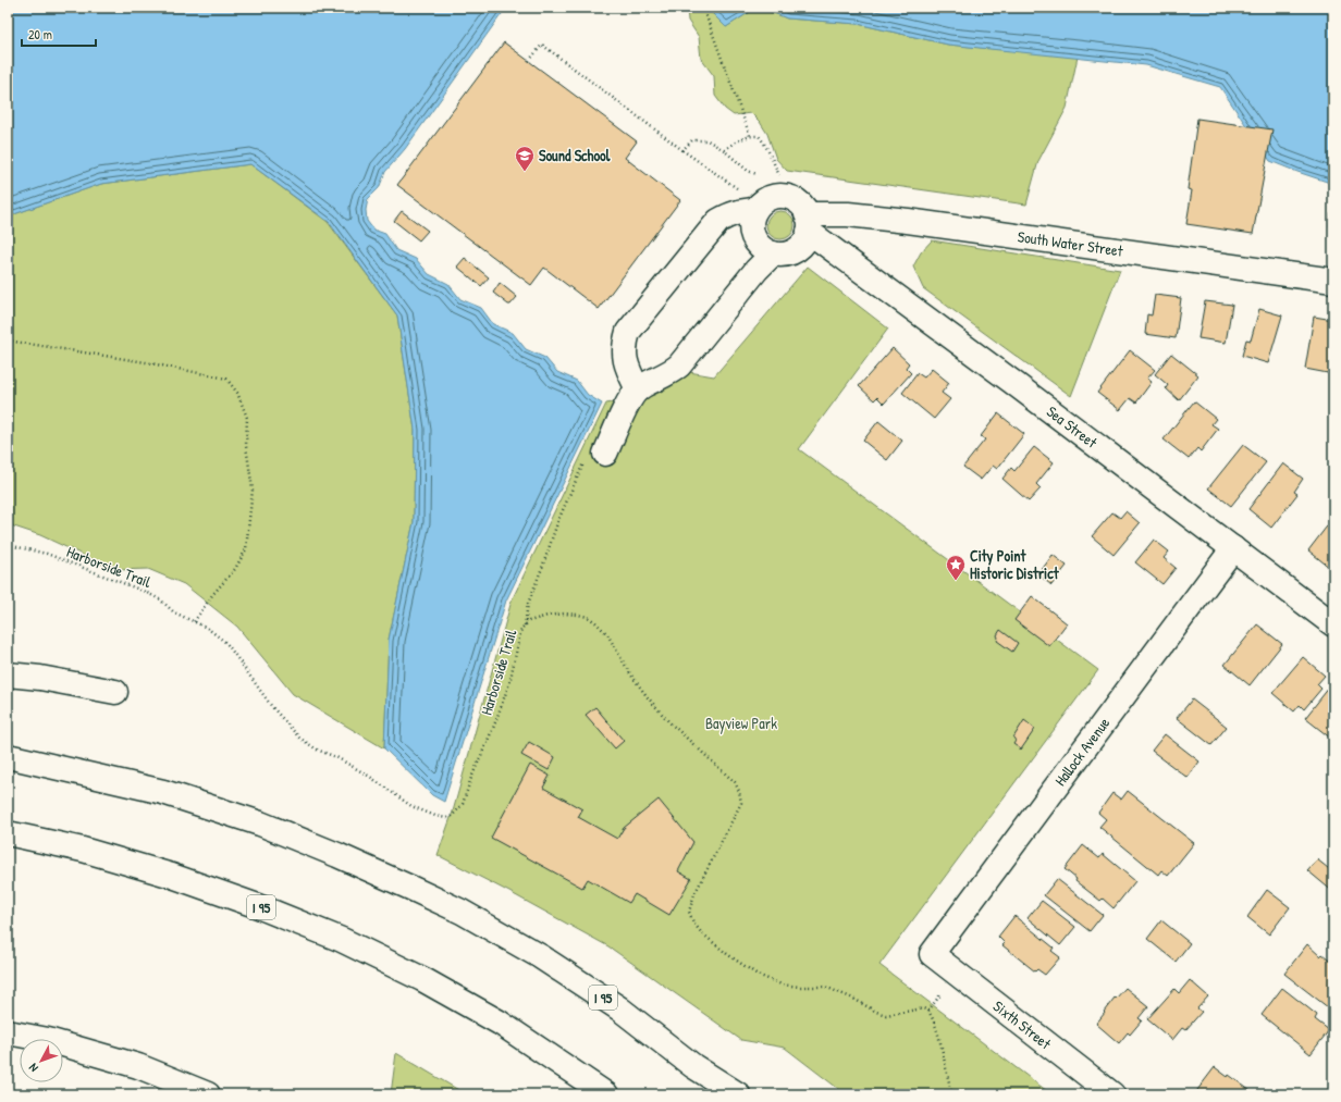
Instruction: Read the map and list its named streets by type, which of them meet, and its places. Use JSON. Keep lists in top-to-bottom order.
{
  "streets": {
    "main road": [
      "South Water Street",
      "Sea Street",
      "Hallock Avenue",
      "I 95",
      "Sixth Street"
    ],
    "path": ["Harborside Trail"]
  },
  "crossings": [
    ["South Water Street", "Sea Street"],
    ["Sea Street", "Hallock Avenue"],
    ["Hallock Avenue", "Sixth Street"]
  ],
  "parks": ["Bayview Park"],
  "places": {
    "school or university": ["Sound School"],
    "place": ["City Point Historic District"]
  },
  "scale_bar": "20 m",
  "north": "bottom left"
}
